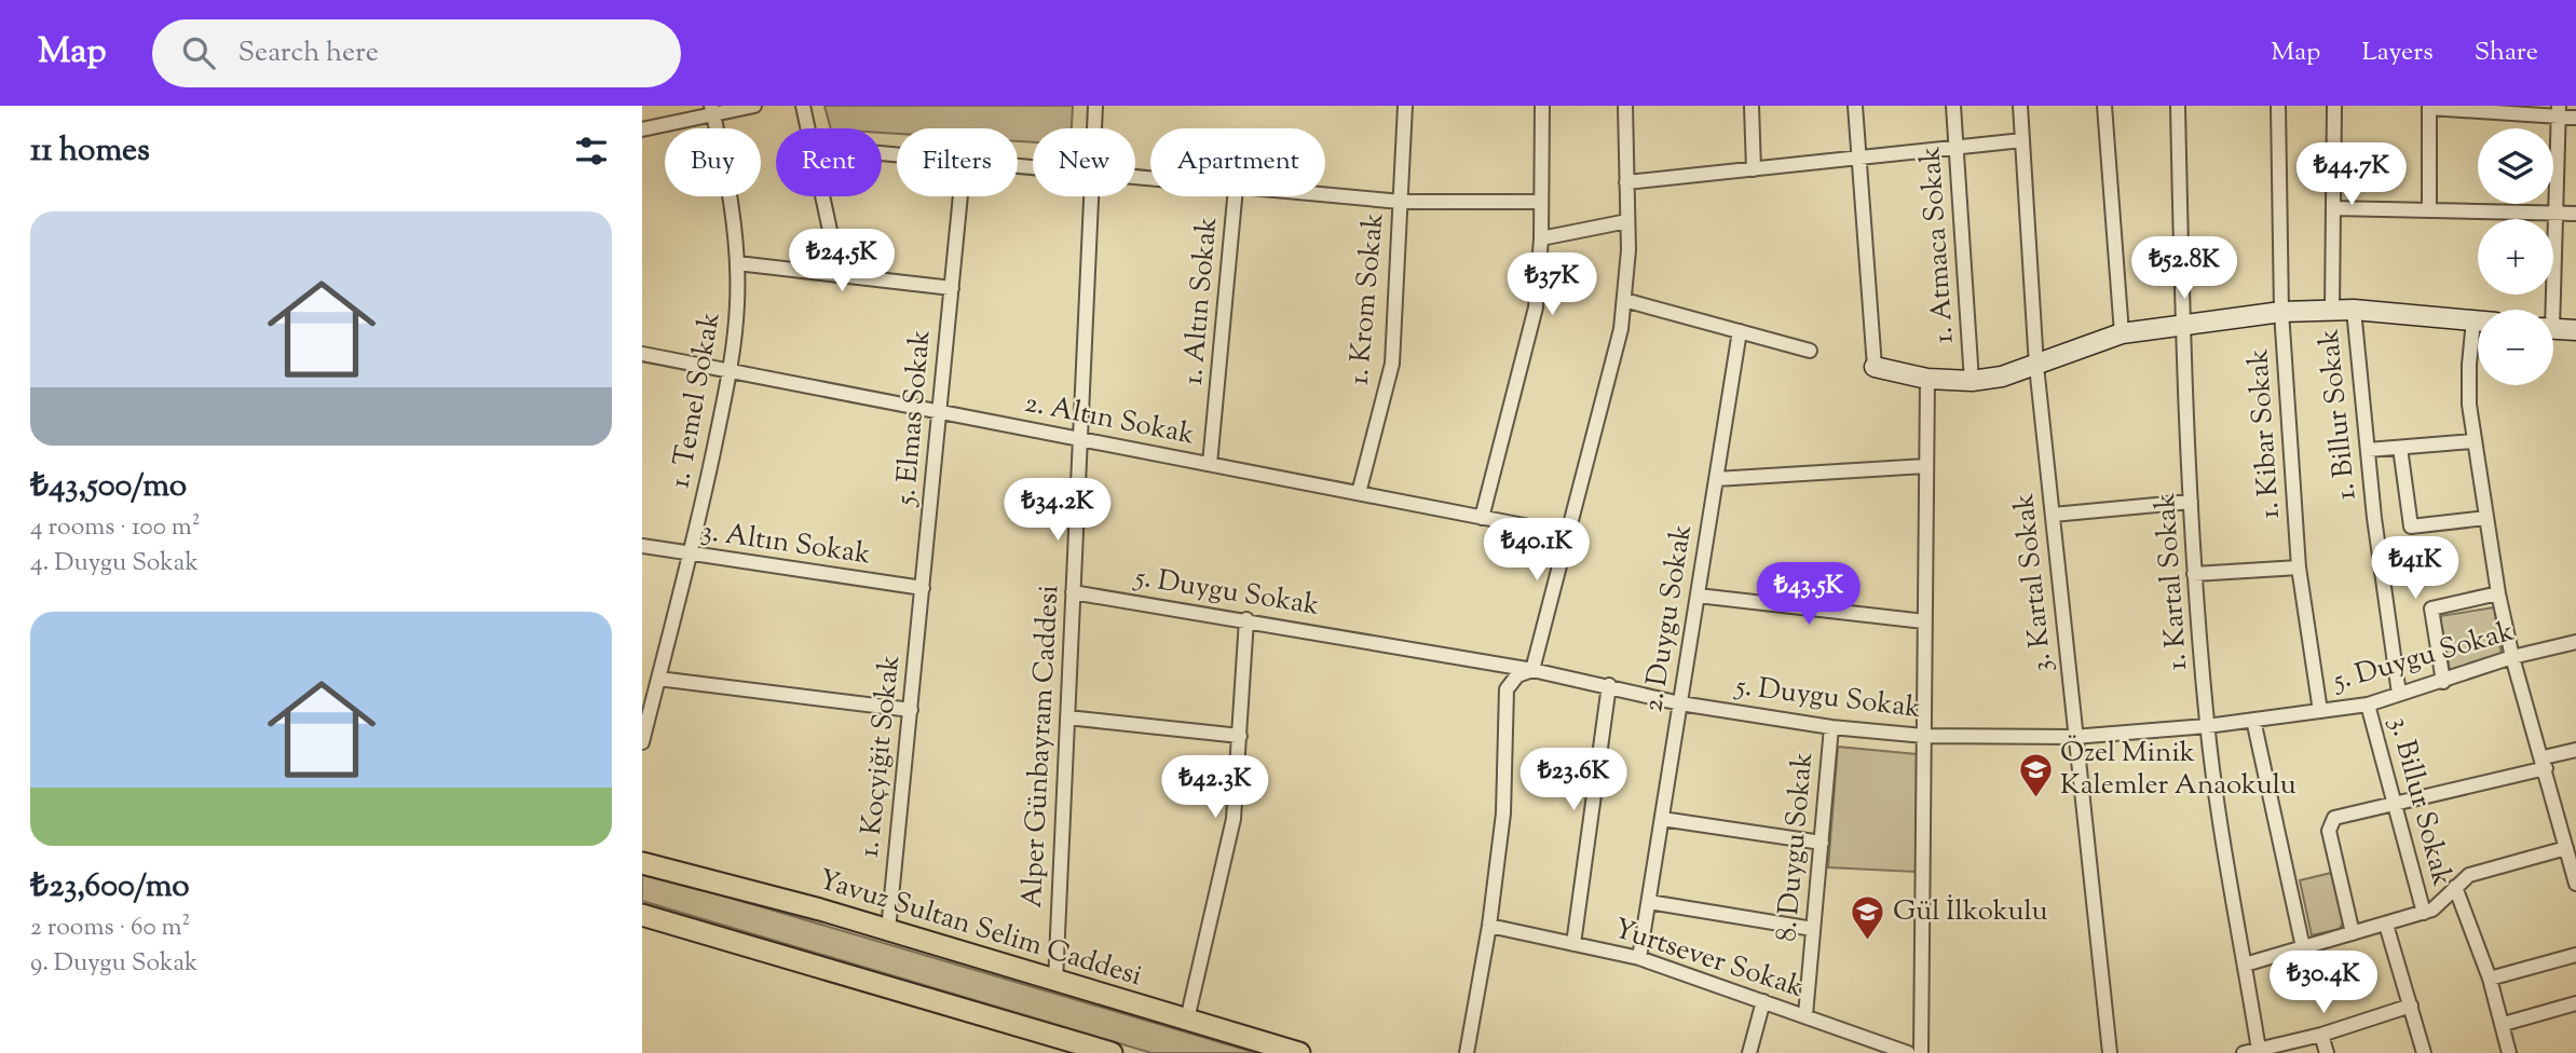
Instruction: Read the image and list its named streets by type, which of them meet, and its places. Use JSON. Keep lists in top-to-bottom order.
{
  "streets": {
    "main road": ["Yavuz Sultan Selim Caddesi"],
    "street": [
      "1. Atmaca Sokak",
      "1. Krom Sokak",
      "1. Altın Sokak",
      "1. Temel Sokak",
      "1. Billur Sokak",
      "5. Elmas Sokak",
      "2. Altın Sokak",
      "1. Kibar Sokak",
      "3. Altın Sokak",
      "1. Kartal Sokak",
      "3. Kartal Sokak",
      "5. Duygu Sokak",
      "2. Duygu Sokak",
      "Alper Günbayram Caddesi",
      "1. Koçyiğit Sokak",
      "3. Billur Sokak",
      "8. Duygu Sokak",
      "Yurtsever Sokak"
    ]
  },
  "crossings": [
    ["1. Krom Sokak", "2. Altın Sokak"],
    ["1. Altın Sokak", "2. Altın Sokak"],
    ["1. Temel Sokak", "2. Altın Sokak"],
    ["1. Temel Sokak", "3. Altın Sokak"],
    ["1. Billur Sokak", "5. Duygu Sokak"],
    ["5. Elmas Sokak", "2. Altın Sokak"],
    ["5. Elmas Sokak", "3. Altın Sokak"],
    ["5. Elmas Sokak", "1. Koçyiğit Sokak"],
    ["2. Altın Sokak", "Alper Günbayram Caddesi"],
    ["1. Kibar Sokak", "5. Duygu Sokak"],
    ["3. Altın Sokak", "1. Koçyiğit Sokak"],
    ["1. Kartal Sokak", "5. Duygu Sokak"],
    ["3. Kartal Sokak", "5. Duygu Sokak"],
    ["5. Duygu Sokak", "2. Duygu Sokak"],
    ["5. Duygu Sokak", "Alper Günbayram Caddesi"],
    ["5. Duygu Sokak", "3. Billur Sokak"],
    ["5. Duygu Sokak", "8. Duygu Sokak"],
    ["2. Duygu Sokak", "Yurtsever Sokak"],
    ["Alper Günbayram Caddesi", "Yavuz Sultan Selim Caddesi"],
    ["1. Koçyiğit Sokak", "Yavuz Sultan Selim Caddesi"],
    ["8. Duygu Sokak", "Yurtsever Sokak"]
  ],
  "places": {
    "school or university": ["Özel Minik Kalemler Anaokulu", "Gül İlkokulu"]
  },
  "page": {
    "header": "Map",
    "search": "Search here",
    "nav": ["Map", "Layers", "Share"],
    "heading": "11 homes",
    "map_buttons": ["+", "−"],
    "chip": [
      "Buy",
      "Rent",
      "Filters",
      "New",
      "Apartment"
    ],
    "price": [
      "₺44.7K",
      "₺24.5K",
      "₺52.8K",
      "₺37K",
      "₺34.2K",
      "₺40.1K",
      "₺41K",
      "₺43.5K",
      "₺23.6K",
      "₺42.3K",
      "₺30.4K"
    ],
    "list": [
      {
        "name": "₺43,500/mo",
        "note": "4 rooms · 100 m² · 4. Duygu Sokak"
      },
      {
        "name": "₺23,600/mo",
        "note": "2 rooms · 60 m² · 9. Duygu Sokak"
      }
    ]
  }
}
